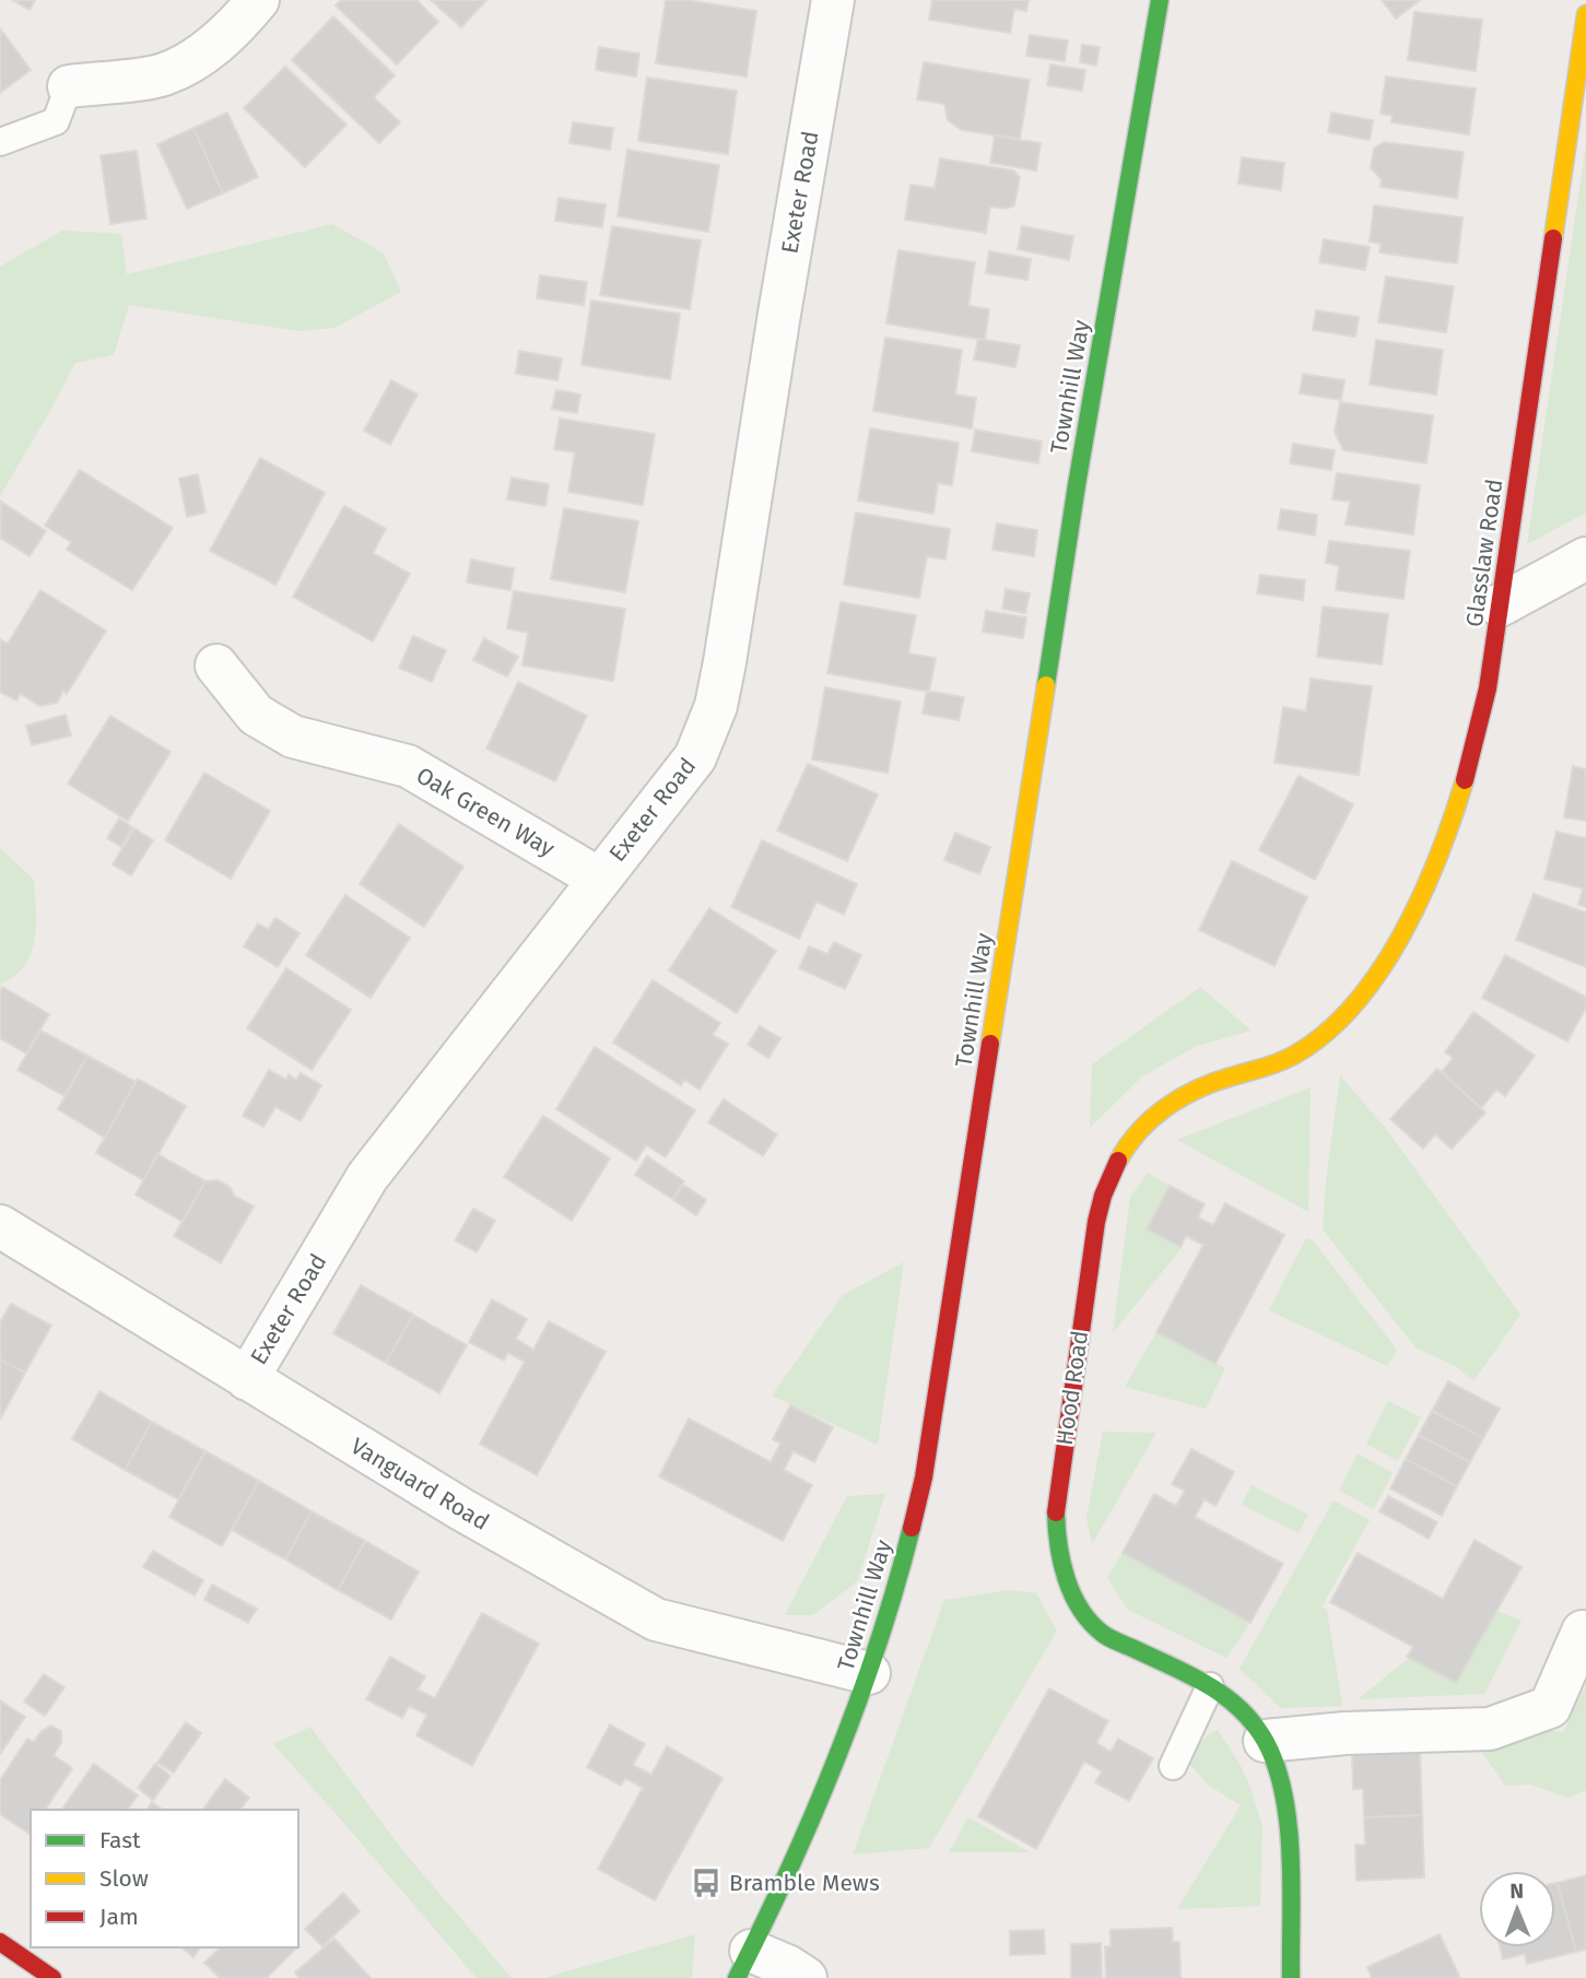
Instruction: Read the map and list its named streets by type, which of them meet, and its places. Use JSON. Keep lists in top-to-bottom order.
{
  "streets": {
    "street": [
      "Exeter Road",
      "Townhill Way",
      "Glasslaw Road",
      "Oak Green Way",
      "Hood Road",
      "Vanguard Road"
    ]
  },
  "crossings": [
    ["Exeter Road", "Oak Green Way"],
    ["Exeter Road", "Vanguard Road"],
    ["Townhill Way", "Vanguard Road"],
    ["Glasslaw Road", "Hood Road"]
  ],
  "places": {
    "bus stop": ["Bramble Mews"]
  },
  "legend": ["Fast", "Slow", "Jam"],
  "north": "top"
}
